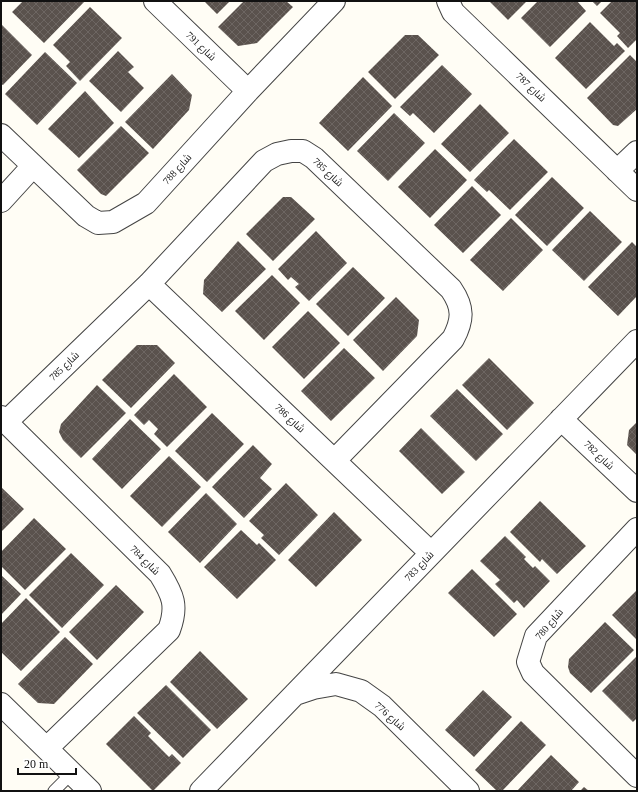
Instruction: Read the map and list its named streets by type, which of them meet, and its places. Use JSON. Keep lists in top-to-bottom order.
{
  "streets": {
    "street": [
      "شارع 791",
      "شارع 787",
      "شارع 788",
      "شارع 785",
      "شارع 786",
      "شارع 782",
      "شارع 784",
      "شارع 783",
      "شارع 780",
      "شارع 776"
    ]
  },
  "crossings": [
    ["شارع 791", "شارع 788"],
    ["شارع 785", "شارع 786"],
    ["شارع 785", "شارع 784"],
    ["شارع 786", "شارع 783"],
    ["شارع 782", "شارع 783"],
    ["شارع 783", "شارع 776"]
  ],
  "scale_bar": "20 m"
}
